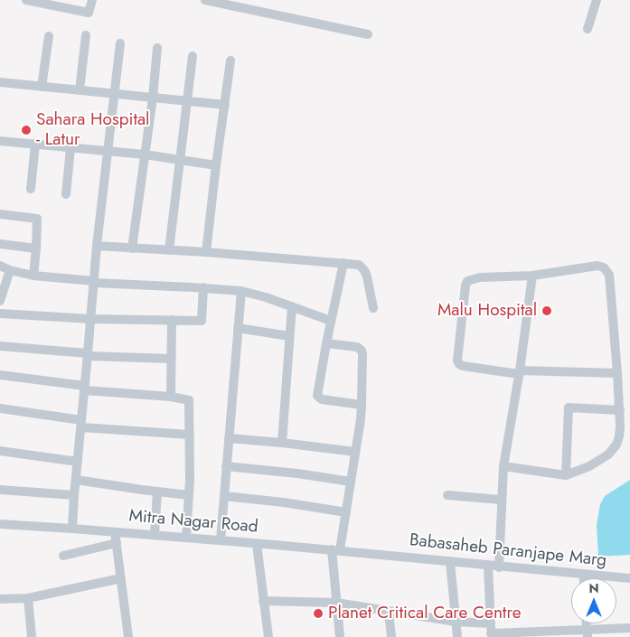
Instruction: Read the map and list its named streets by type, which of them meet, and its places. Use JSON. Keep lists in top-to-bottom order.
{
  "streets": {
    "street": ["Mitra Nagar Road", "Babasaheb Paranjape Marg"]
  },
  "crossings": [
    ["Mitra Nagar Road", "Babasaheb Paranjape Marg"]
  ],
  "places": ["Sahara Hospital - Latur", "Malu Hospital", "Planet Critical Care Centre"],
  "north": "top"
}
